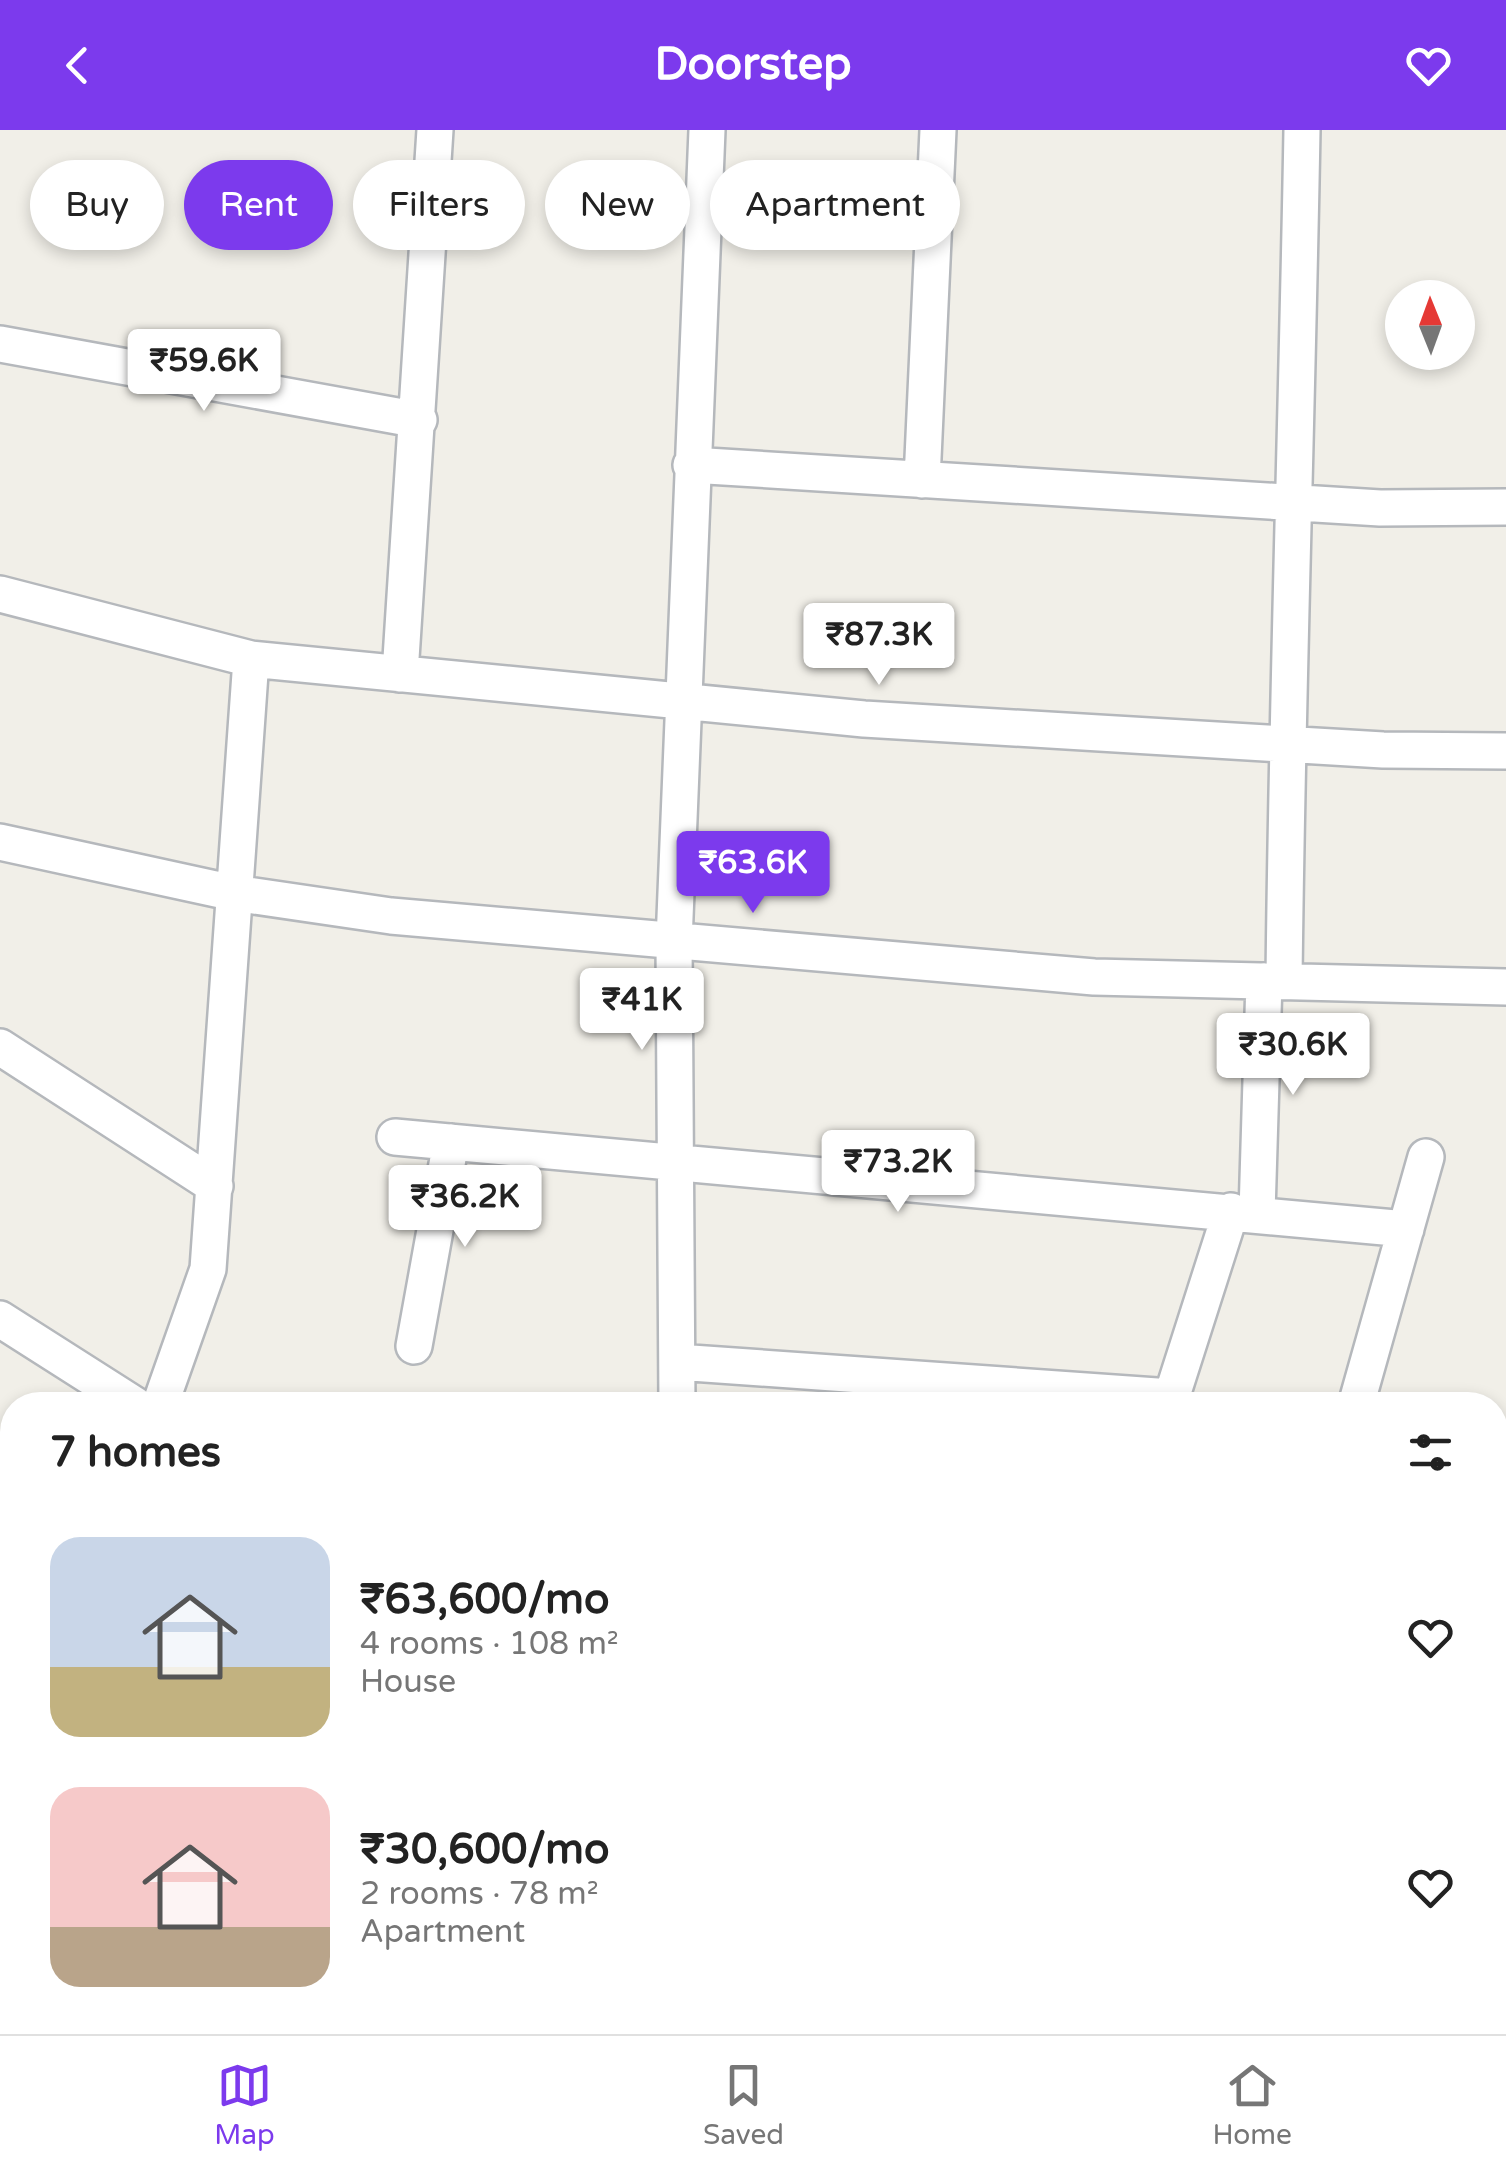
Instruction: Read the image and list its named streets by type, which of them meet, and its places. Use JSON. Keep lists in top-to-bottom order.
{
  "north": "top",
  "page": {
    "header": "Doorstep",
    "chip": [
      "Buy",
      "Rent",
      "Filters",
      "New",
      "Apartment"
    ],
    "price": [
      "₹59.6K",
      "₹87.3K",
      "₹63.6K",
      "₹41K",
      "₹30.6K",
      "₹73.2K",
      "₹36.2K"
    ],
    "heading": "7 homes",
    "list": [
      {
        "name": "₹63,600/mo",
        "note": "4 rooms · 108 m² · House"
      },
      {
        "name": "₹30,600/mo",
        "note": "2 rooms · 78 m² · Apartment"
      }
    ],
    "tabs": ["Map", "Saved", "Home"]
  }
}
